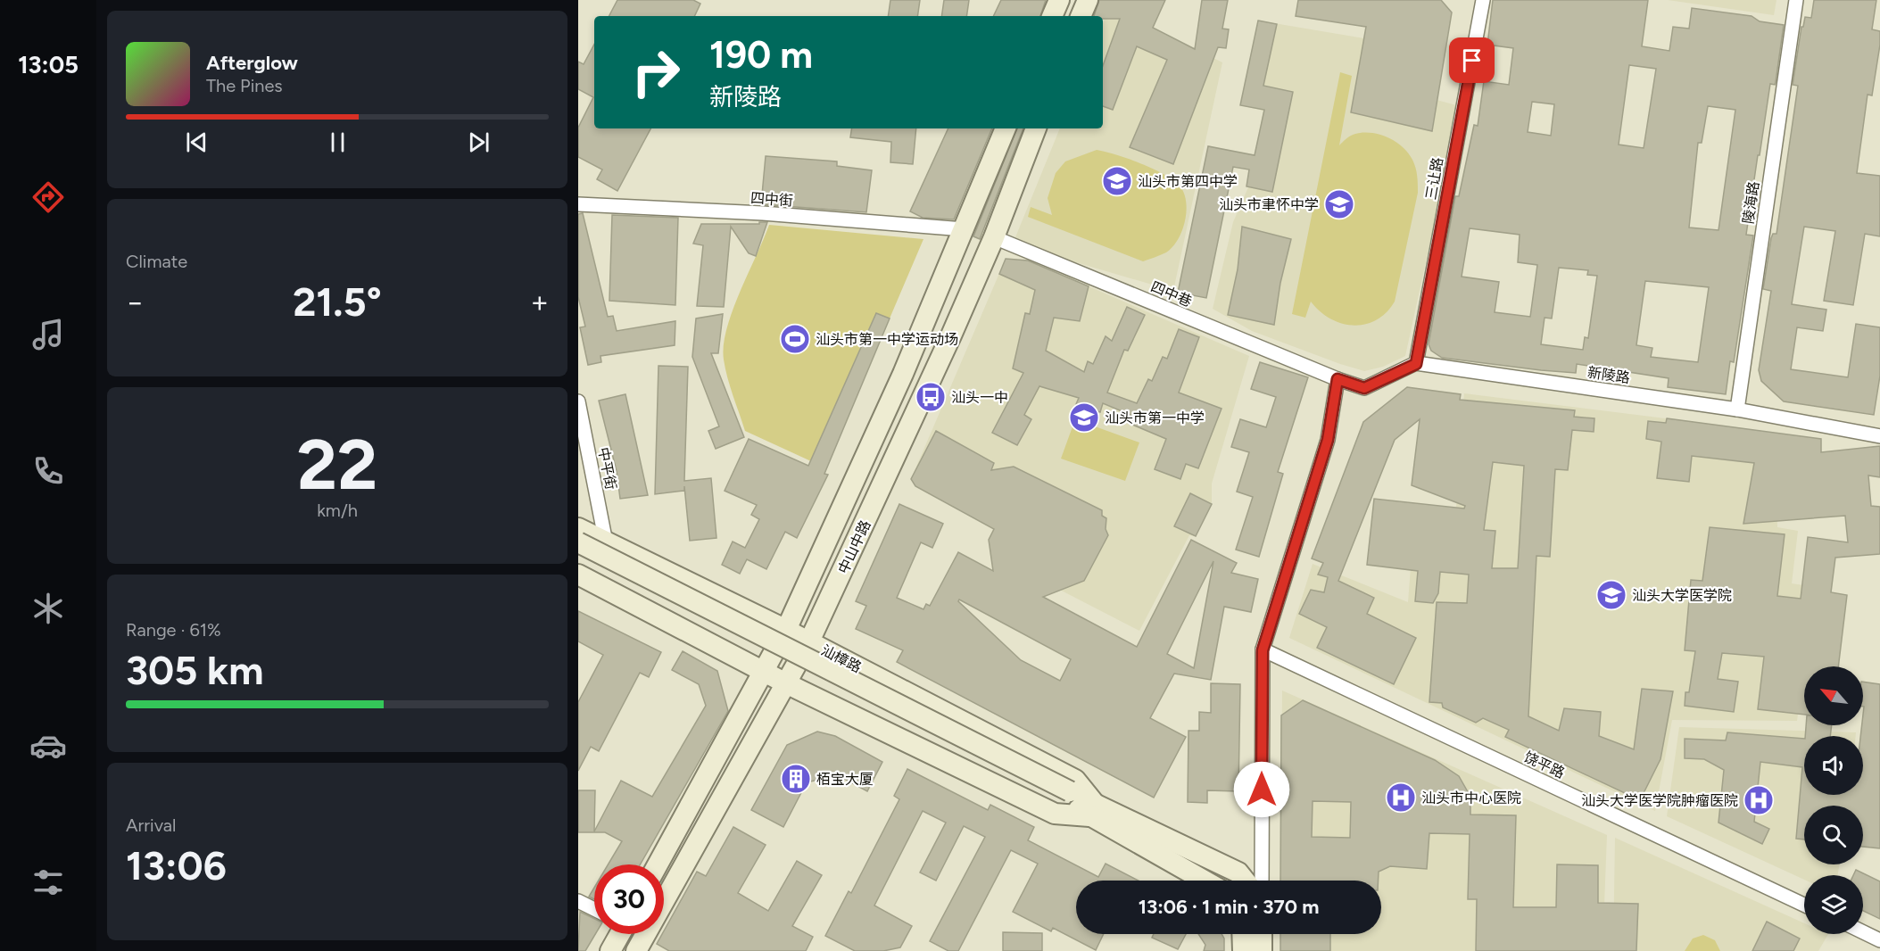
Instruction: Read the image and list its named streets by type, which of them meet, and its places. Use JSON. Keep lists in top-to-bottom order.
{
  "streets": {
    "street": [
      "三让路",
      "四中街",
      "陵海路",
      "四中巷",
      "新陵路",
      "中平街",
      "中山中路",
      "汕樟路",
      "饶平路"
    ]
  },
  "crossings": [
    ["三让路", "新陵路"],
    ["四中街", "中山中路"],
    ["陵海路", "新陵路"],
    ["四中巷", "中山中路"],
    ["中平街", "汕樟路"],
    ["中山中路", "汕樟路"]
  ],
  "places": {
    "school or university": [
      "汕头市第四中学",
      "汕头市聿怀中学",
      "汕头市第一中学",
      "汕头大学医学院"
    ],
    "sports": ["汕头市第一中学运动场"],
    "bus stop": ["汕头一中"],
    "building": ["栢宝大厦"],
    "hospital": ["汕头市中心医院", "汕头大学医学院肿瘤医院"]
  },
  "north": "top left",
  "page": {
    "tabs": "13:05",
    "turn": ["190 m", "新陵路"],
    "song": ["Afterglow", "The Pines"],
    "tile": [
      "Climate",
      ["22", "km/h"],
      ["Range · 61%", "305 km"],
      ["Arrival", "13:06"]
    ],
    "heat": ["−", "21.5°", "+"],
    "limit": "30",
    "trip": "13:06 · 1 min · 370 m"
  }
}
